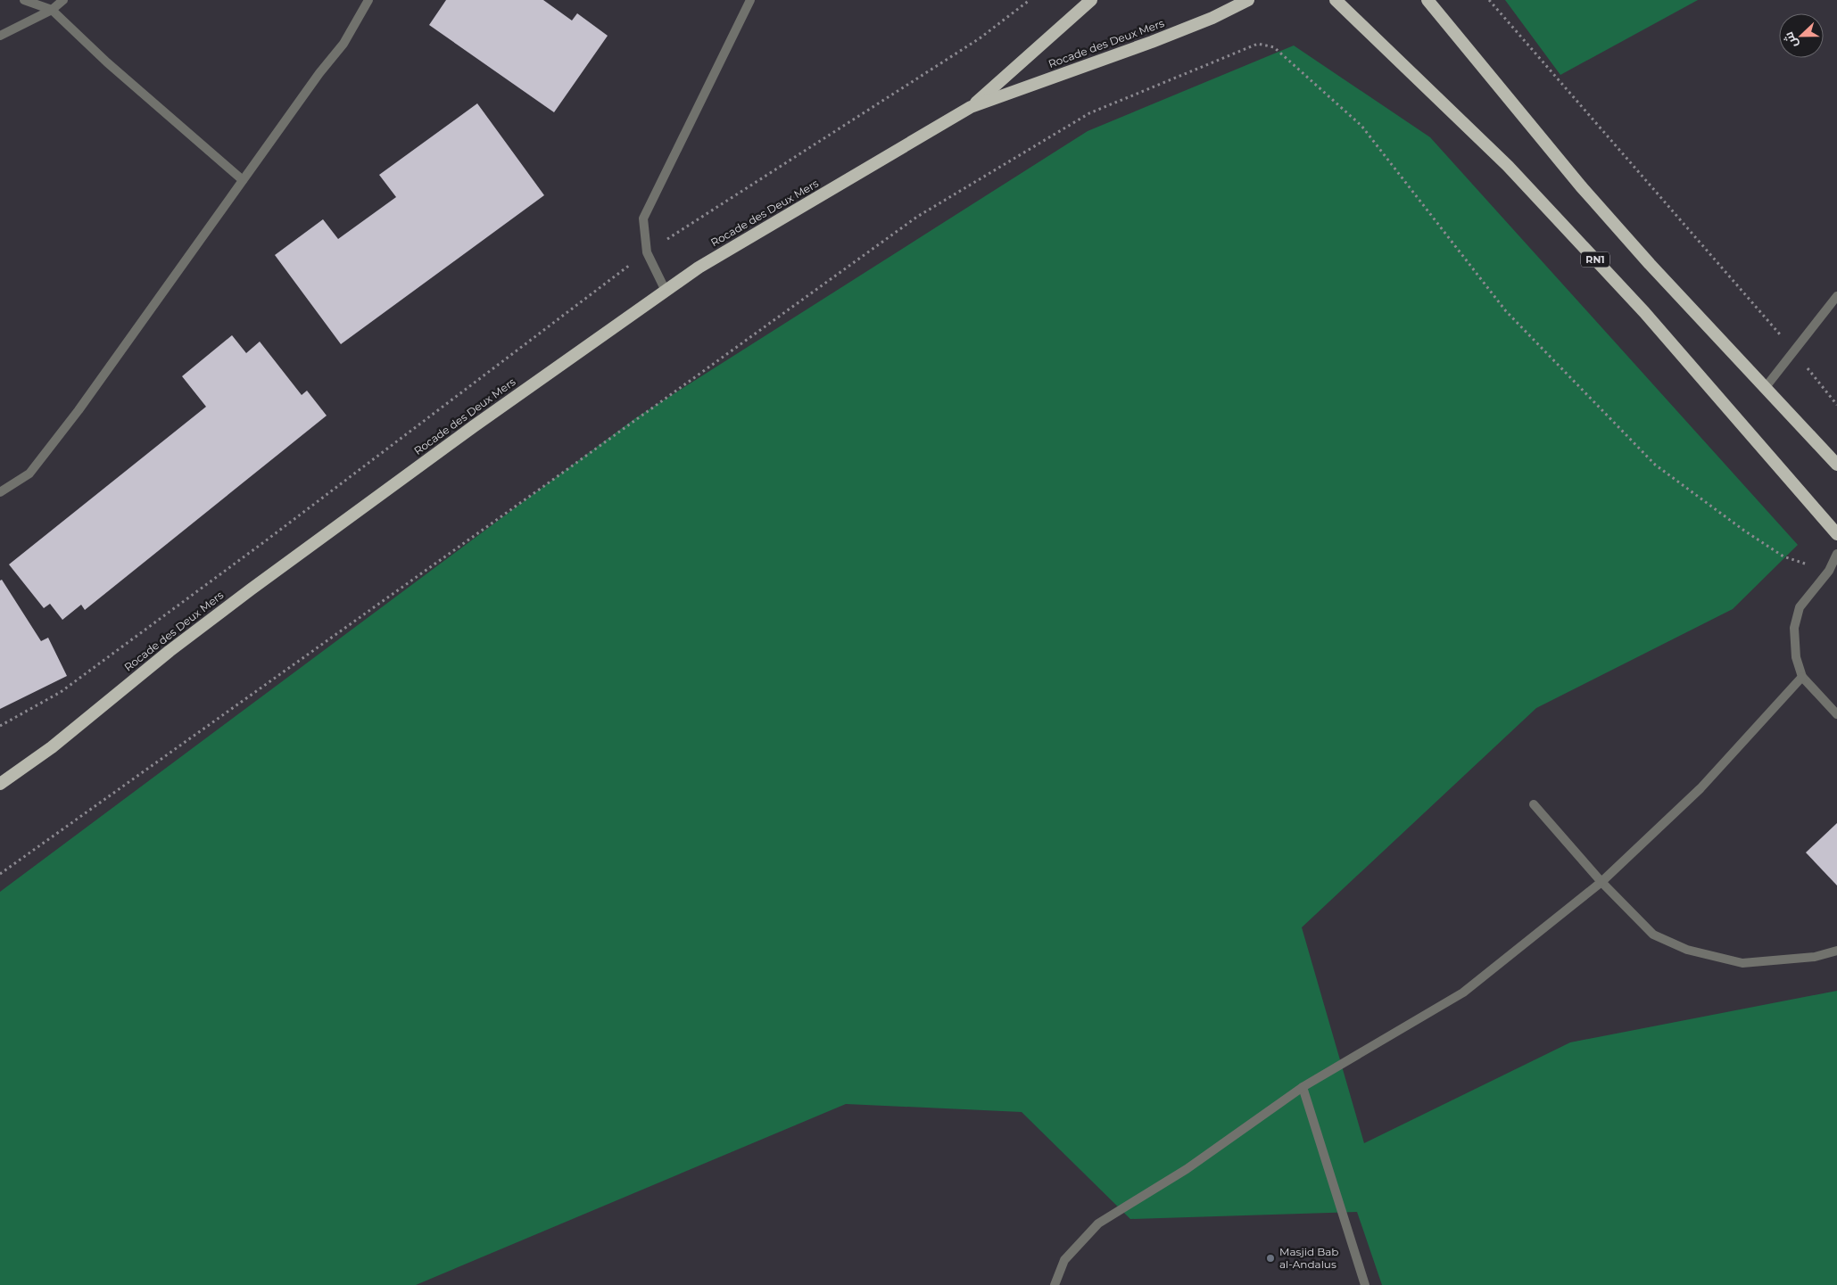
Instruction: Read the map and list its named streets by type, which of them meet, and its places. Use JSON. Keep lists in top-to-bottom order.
{
  "streets": {
    "highway": ["Rocade des Deux Mers", "RN1"]
  },
  "places": ["Masjid Bab al-Andalus"],
  "north": "left"
}
